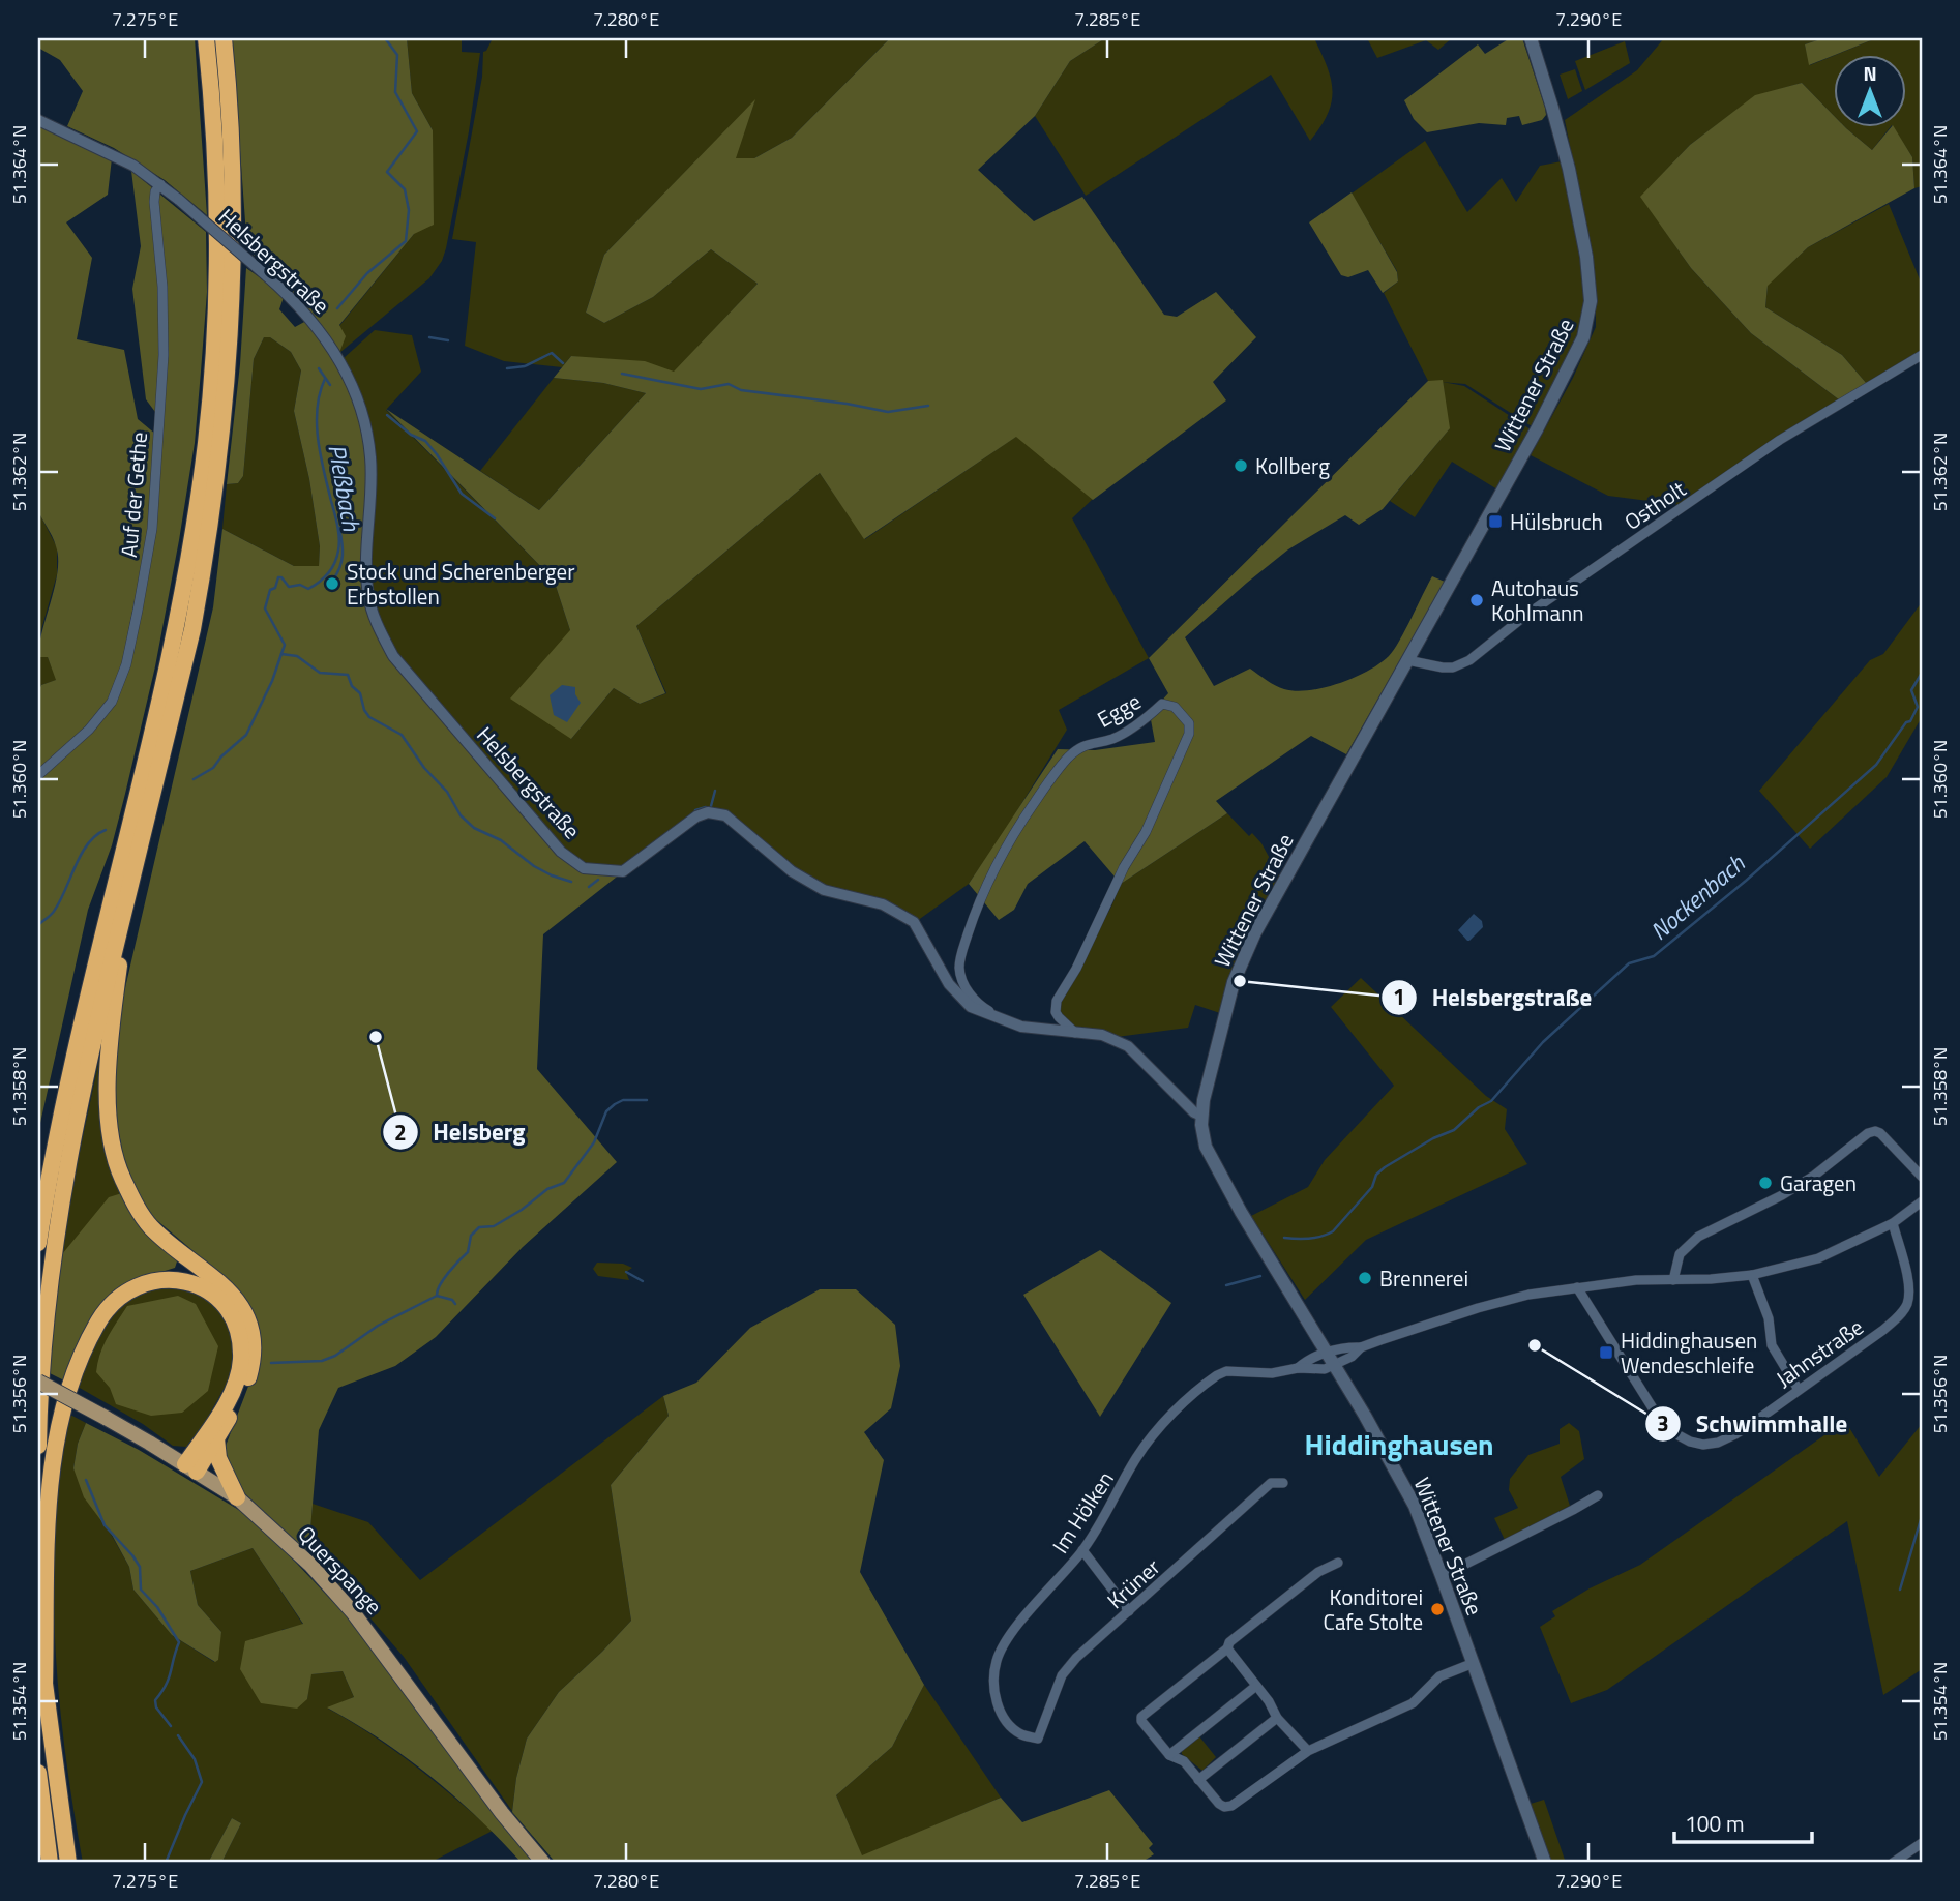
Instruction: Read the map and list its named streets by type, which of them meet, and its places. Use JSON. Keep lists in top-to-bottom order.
{
  "streets": {
    "main road": ["Wittener Straße", "Querspange"],
    "street": [
      "Helsbergstraße",
      "Auf der Gethe",
      "Ostholt",
      "Egge",
      "Jahnstraße",
      "Im Hölken",
      "Krüner"
    ]
  },
  "crossings": [
    ["Helsbergstraße", "Wittener Straße"],
    ["Helsbergstraße", "Auf der Gethe"],
    ["Helsbergstraße", "Egge"],
    ["Wittener Straße", "Ostholt"],
    ["Wittener Straße", "Im Hölken"],
    ["Im Hölken", "Krüner"]
  ],
  "districts": ["Hiddinghausen"],
  "water": ["Pleßbach", "Nockenbach"],
  "places": {
    "other": [
      "Kollberg",
      "Stock und Scherenberger Erbstollen",
      "Autohaus Kohlmann",
      "Helsbergstraße",
      "Helsberg",
      "Garagen",
      "Brennerei",
      "Schwimmhalle",
      "Konditorei Cafe Stolte"
    ],
    "transit": ["Hülsbruch", "Hiddinghausen Wendeschleife"]
  },
  "scale_bar": "100 m",
  "north": "top",
  "coordinates": [
    "7.275°E",
    "7.280°E",
    "7.285°E",
    "7.290°E",
    "51.364°N",
    "51.362°N",
    "51.360°N",
    "51.358°N",
    "51.356°N",
    "51.354°N"
  ]
}
